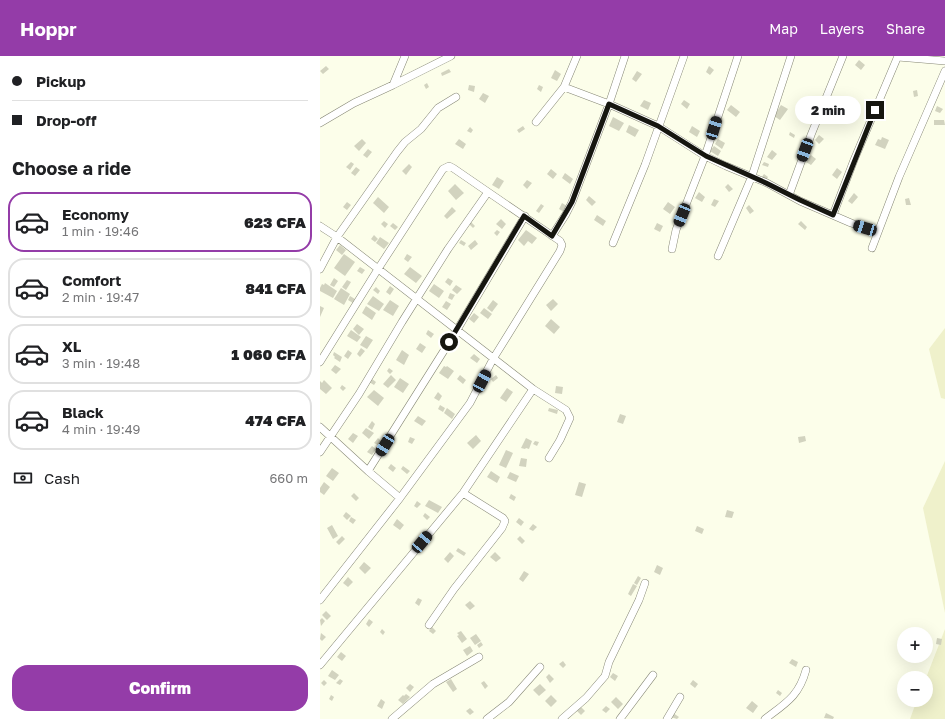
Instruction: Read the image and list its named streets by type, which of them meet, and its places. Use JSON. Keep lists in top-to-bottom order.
{
  "page": {
    "header": "Hoppr",
    "nav": ["Map", "Layers", "Share"],
    "banner": ["Pickup", "Drop-off"],
    "bubble": "2 min",
    "heading": "Choose a ride",
    "list": [
      {
        "name": "Economy",
        "note": "1 min · 19:46",
        "value": "623 CFA"
      },
      {
        "name": "Comfort",
        "note": "2 min · 19:47",
        "value": "841 CFA"
      },
      {
        "name": "XL",
        "note": "3 min · 19:48",
        "value": "1 060 CFA"
      },
      {
        "name": "Black",
        "note": "4 min · 19:49",
        "value": "474 CFA"
      }
    ],
    "pay": ["Cash", "660 m"],
    "map_buttons": ["+", "−"],
    "buttons": "Confirm"
  }
}
